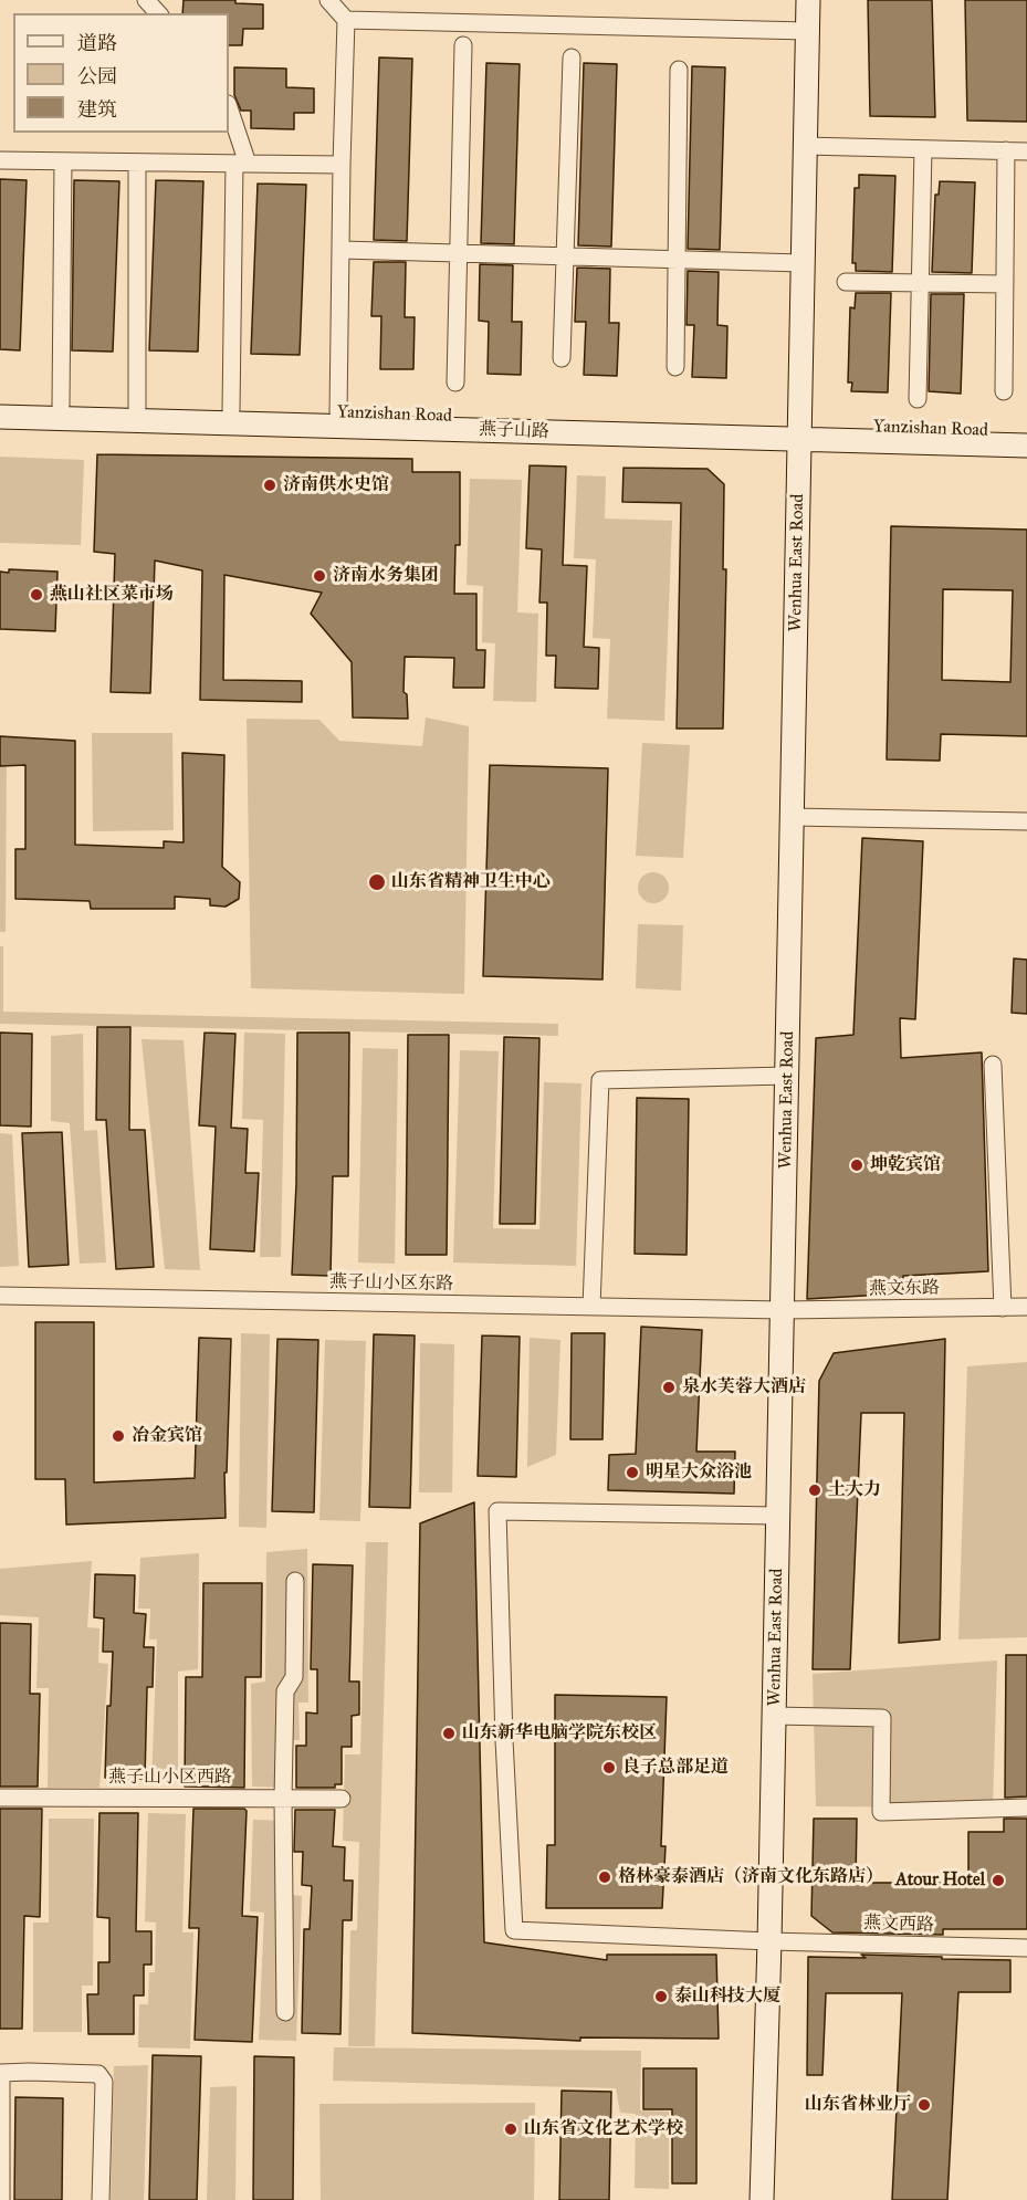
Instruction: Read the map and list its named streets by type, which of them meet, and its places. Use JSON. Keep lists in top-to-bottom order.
{
  "streets": {
    "main road": ["Yanzishan Road", "燕子山路", "Wenhua East Road"],
    "street": [
      "燕子山小区东路",
      "燕文东路",
      "燕子山小区西路",
      "燕文西路"
    ]
  },
  "crossings": [
    ["Yanzishan Road", "燕子山路"],
    ["Yanzishan Road", "Wenhua East Road"],
    ["燕子山路", "Wenhua East Road"],
    ["Wenhua East Road", "燕子山小区东路"],
    ["Wenhua East Road", "燕文东路"],
    ["Wenhua East Road", "燕文西路"],
    ["燕子山小区东路", "燕文东路"]
  ],
  "places": [
    "济南供水史馆",
    "济南水务集团",
    "燕山社区菜市场",
    "山东省精神卫生中心",
    "坤乾宾馆",
    "泉水芙蓉大酒店",
    "冶金宾馆",
    "明星大众浴池",
    "土大力",
    "山东新华电脑学院东校区",
    "良子总部足道",
    "格林豪泰酒店（济南文化东路店）",
    "Atour Hotel",
    "泰山科技大厦",
    "山东省林业厅",
    "山东省文化艺术学校"
  ],
  "legend": ["道路", "公园", "建筑"]
}
